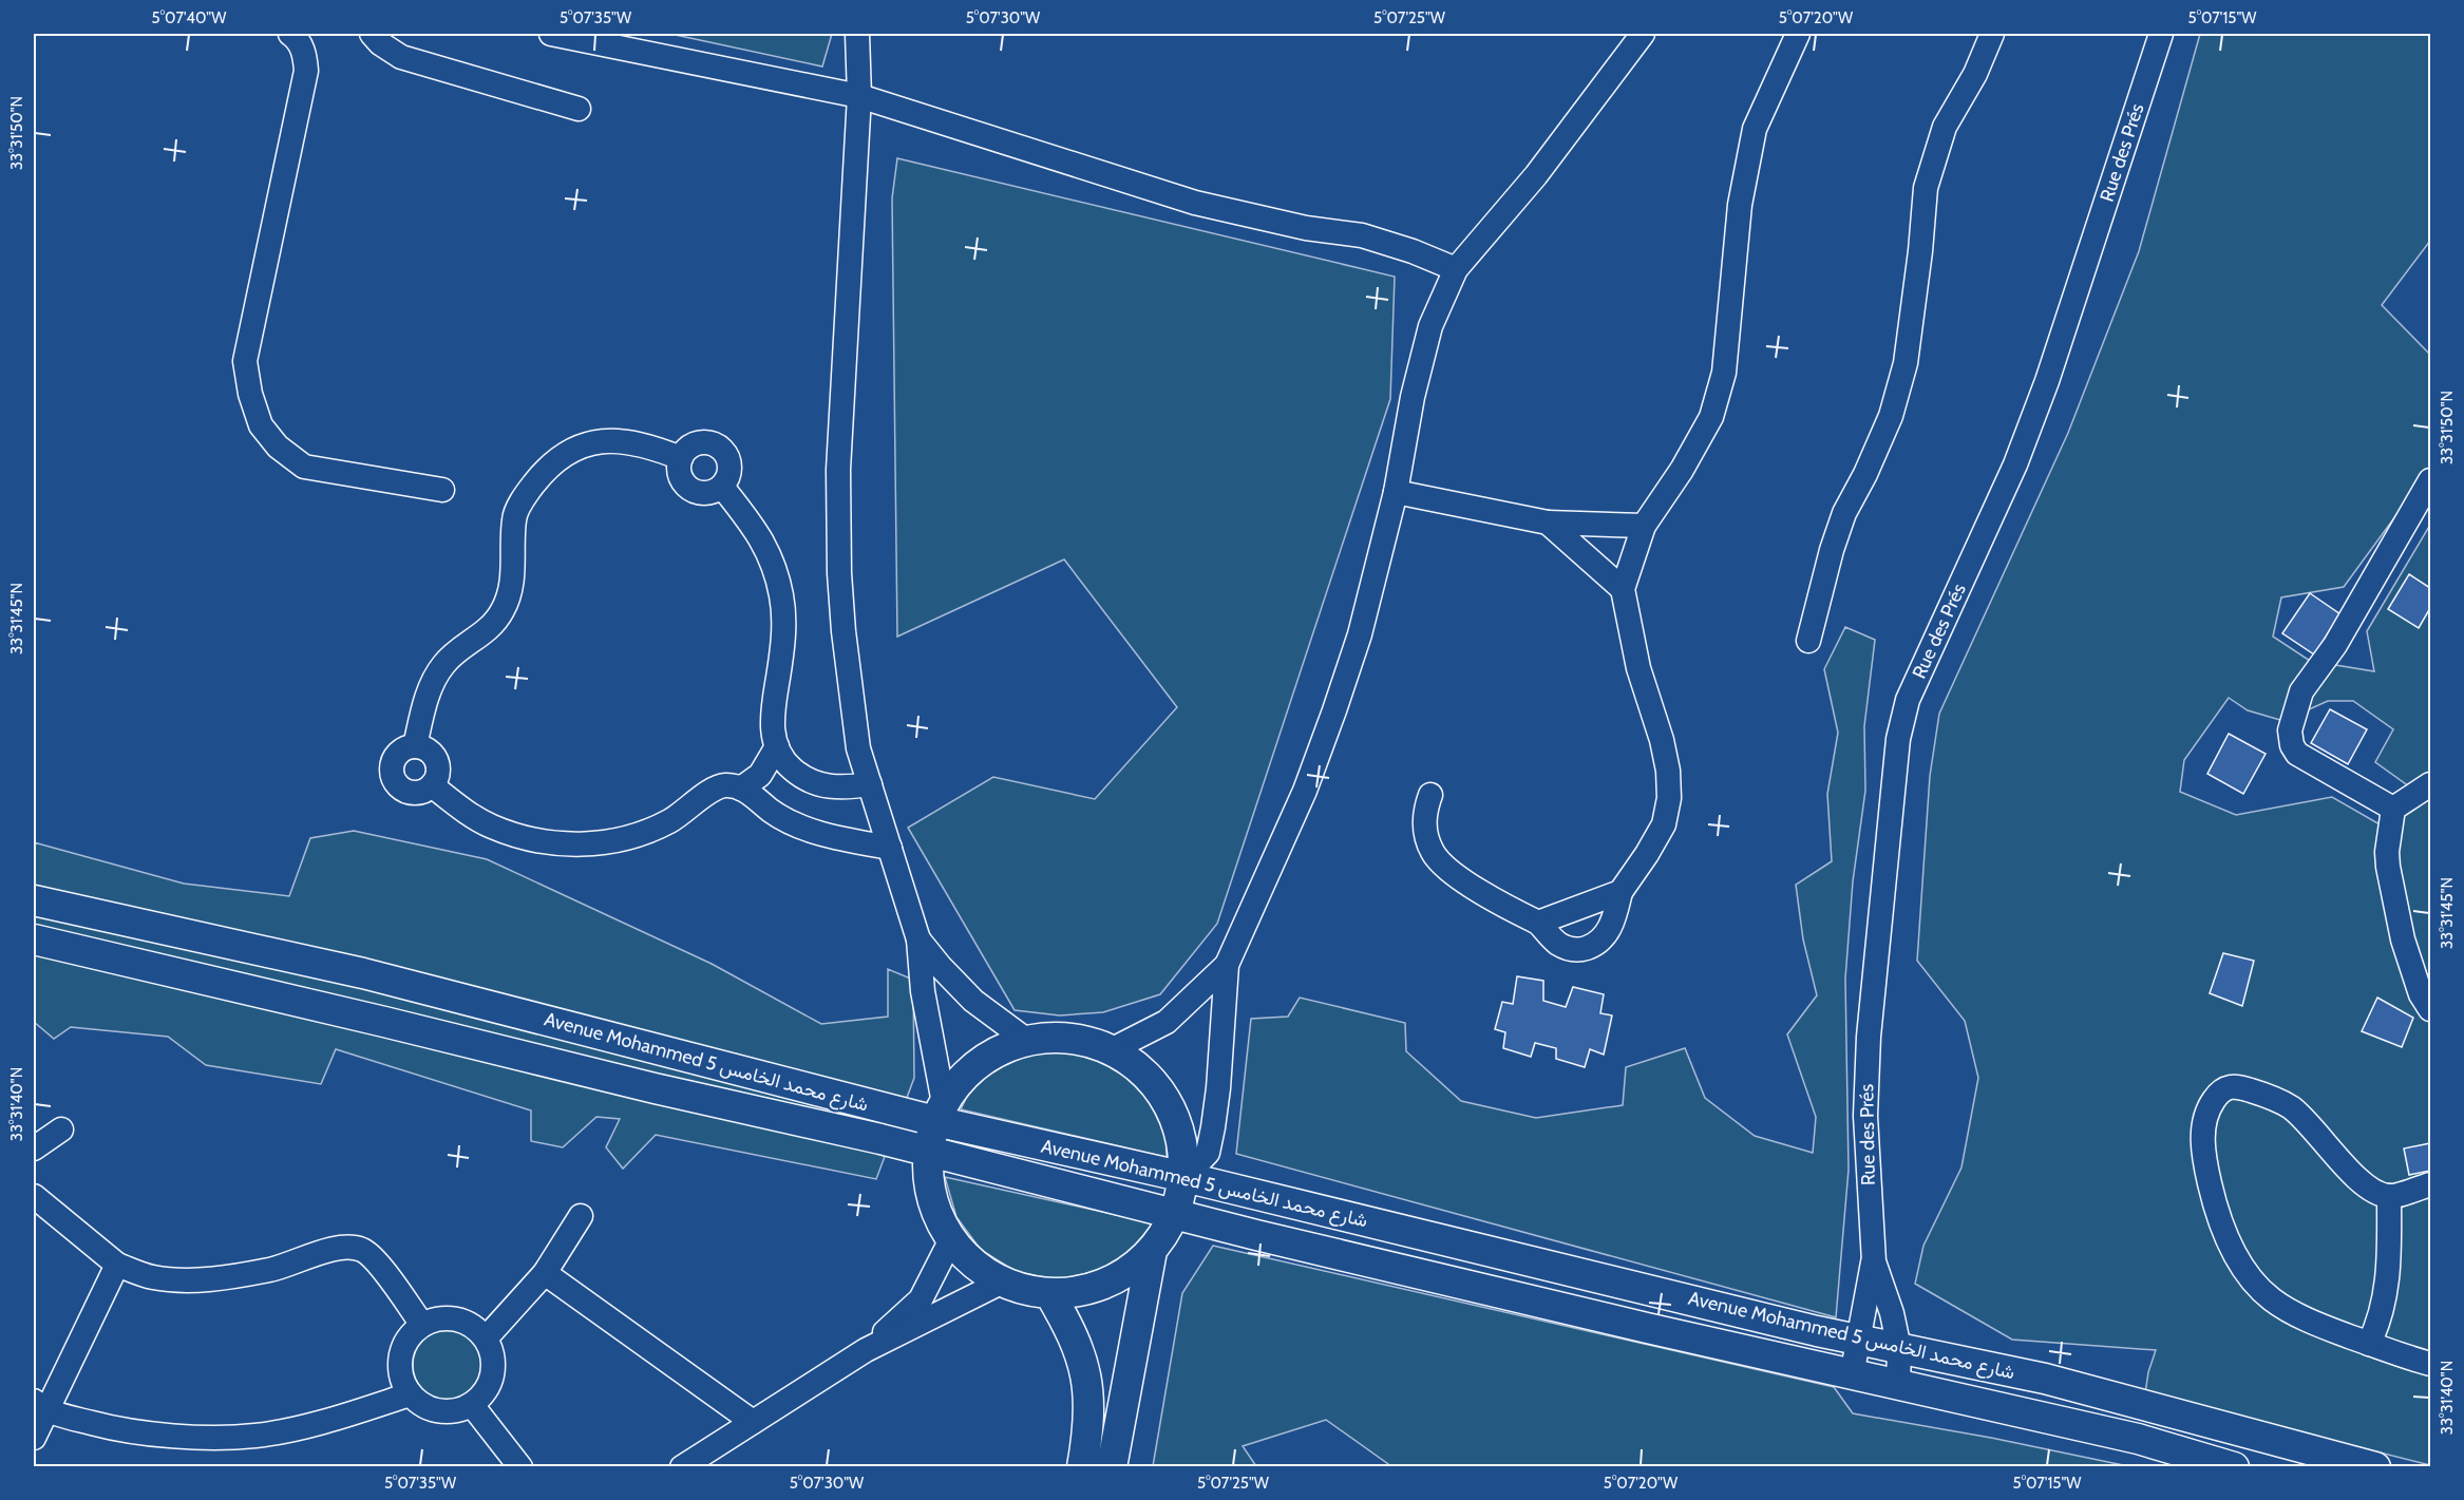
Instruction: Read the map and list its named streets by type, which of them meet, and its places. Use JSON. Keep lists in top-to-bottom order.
{
  "streets": {
    "main road": ["Avenue Mohammed 5 شارع محمد الخامس"],
    "street": ["Rue des Prés"]
  },
  "crossings": [
    ["Rue des Prés", "Avenue Mohammed 5 شارع محمد الخامس"]
  ],
  "coordinates": [
    "5°07'40\"W",
    "5°07'35\"W",
    "5°07'30\"W",
    "5°07'25\"W",
    "5°07'20\"W",
    "5°07'15\"W",
    "33°31'50\"N",
    "33°31'45\"N",
    "33°31'40\"N"
  ]
}
